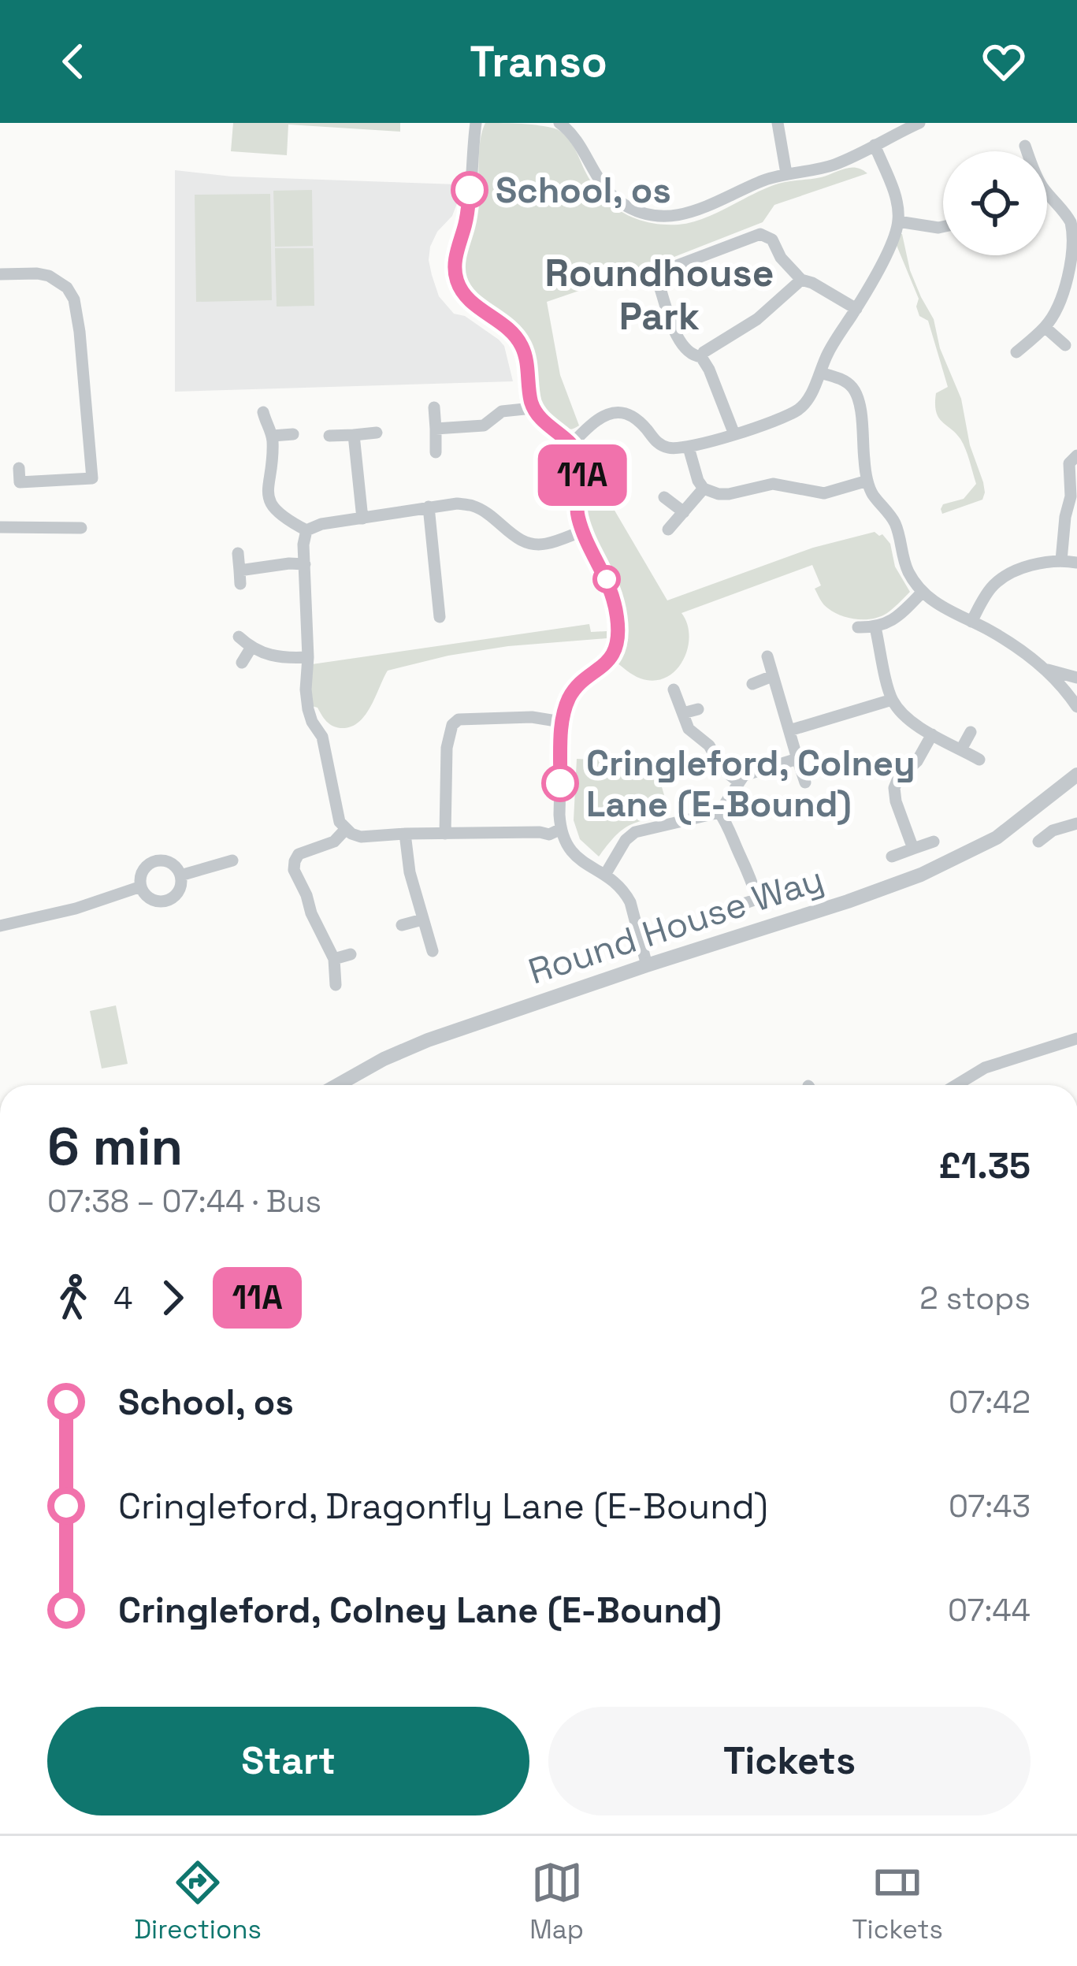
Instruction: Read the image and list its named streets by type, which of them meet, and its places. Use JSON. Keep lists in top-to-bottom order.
{
  "streets": {
    "street": ["Round House Way"]
  },
  "districts": ["Roundhouse Park"],
  "places": ["School, os", "Cringleford, Colney Lane (E-Bound)"],
  "lines": ["bus line 11A"],
  "page": {
    "header": "Transo",
    "on_map": "11A",
    "heading": ["6 min", "07:38 – 07:44 · Bus", "£1.35"],
    "legs": ["4", "11A", "2 stops"],
    "list": [
      {
        "name": "School, os",
        "value": "07:42"
      },
      {
        "name": "Cringleford, Dragonfly Lane (E-Bound)",
        "value": "07:43"
      },
      {
        "name": "Cringleford, Colney Lane (E-Bound)",
        "value": "07:44"
      }
    ],
    "buttons": ["Start", "Tickets"],
    "tabs": ["Directions", "Map", "Tickets"]
  }
}
